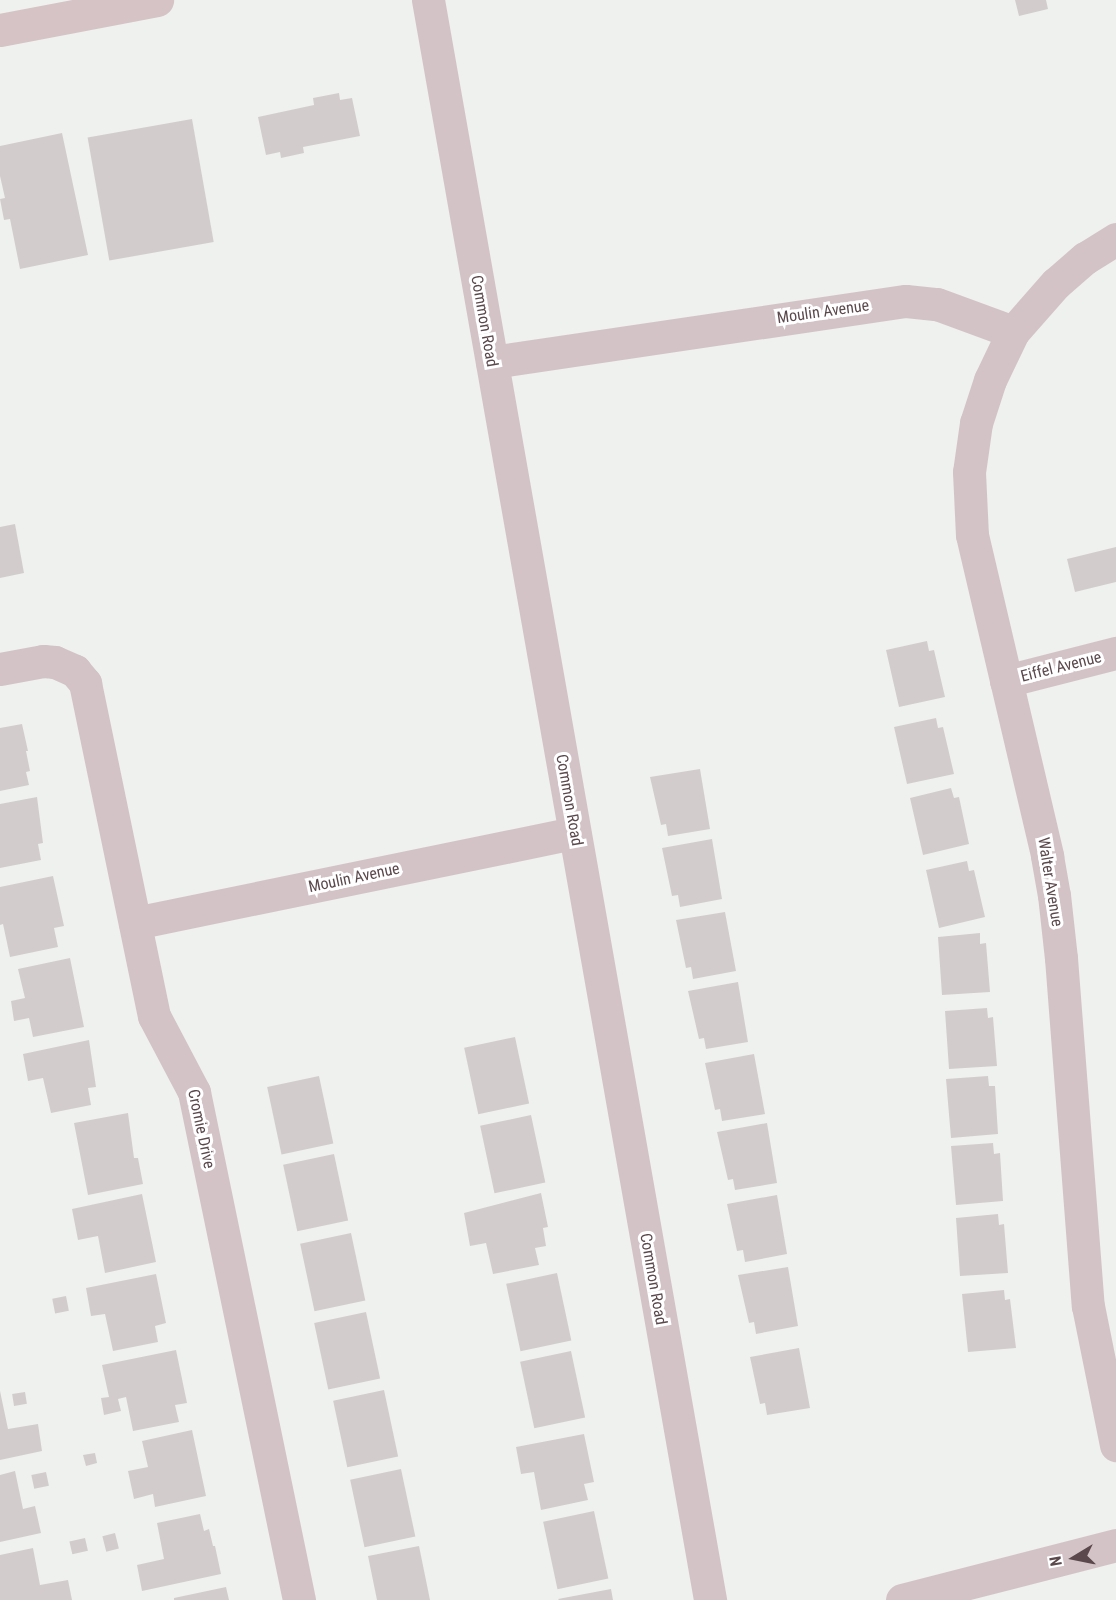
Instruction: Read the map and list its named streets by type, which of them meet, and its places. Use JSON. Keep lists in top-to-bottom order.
{
  "streets": {
    "street": [
      "Moulin Avenue",
      "Common Road",
      "Eiffel Avenue",
      "Walter Avenue",
      "Cromie Drive"
    ]
  },
  "crossings": [
    ["Moulin Avenue", "Common Road"],
    ["Moulin Avenue", "Walter Avenue"],
    ["Moulin Avenue", "Cromie Drive"],
    ["Eiffel Avenue", "Walter Avenue"]
  ],
  "north": "left"
}
